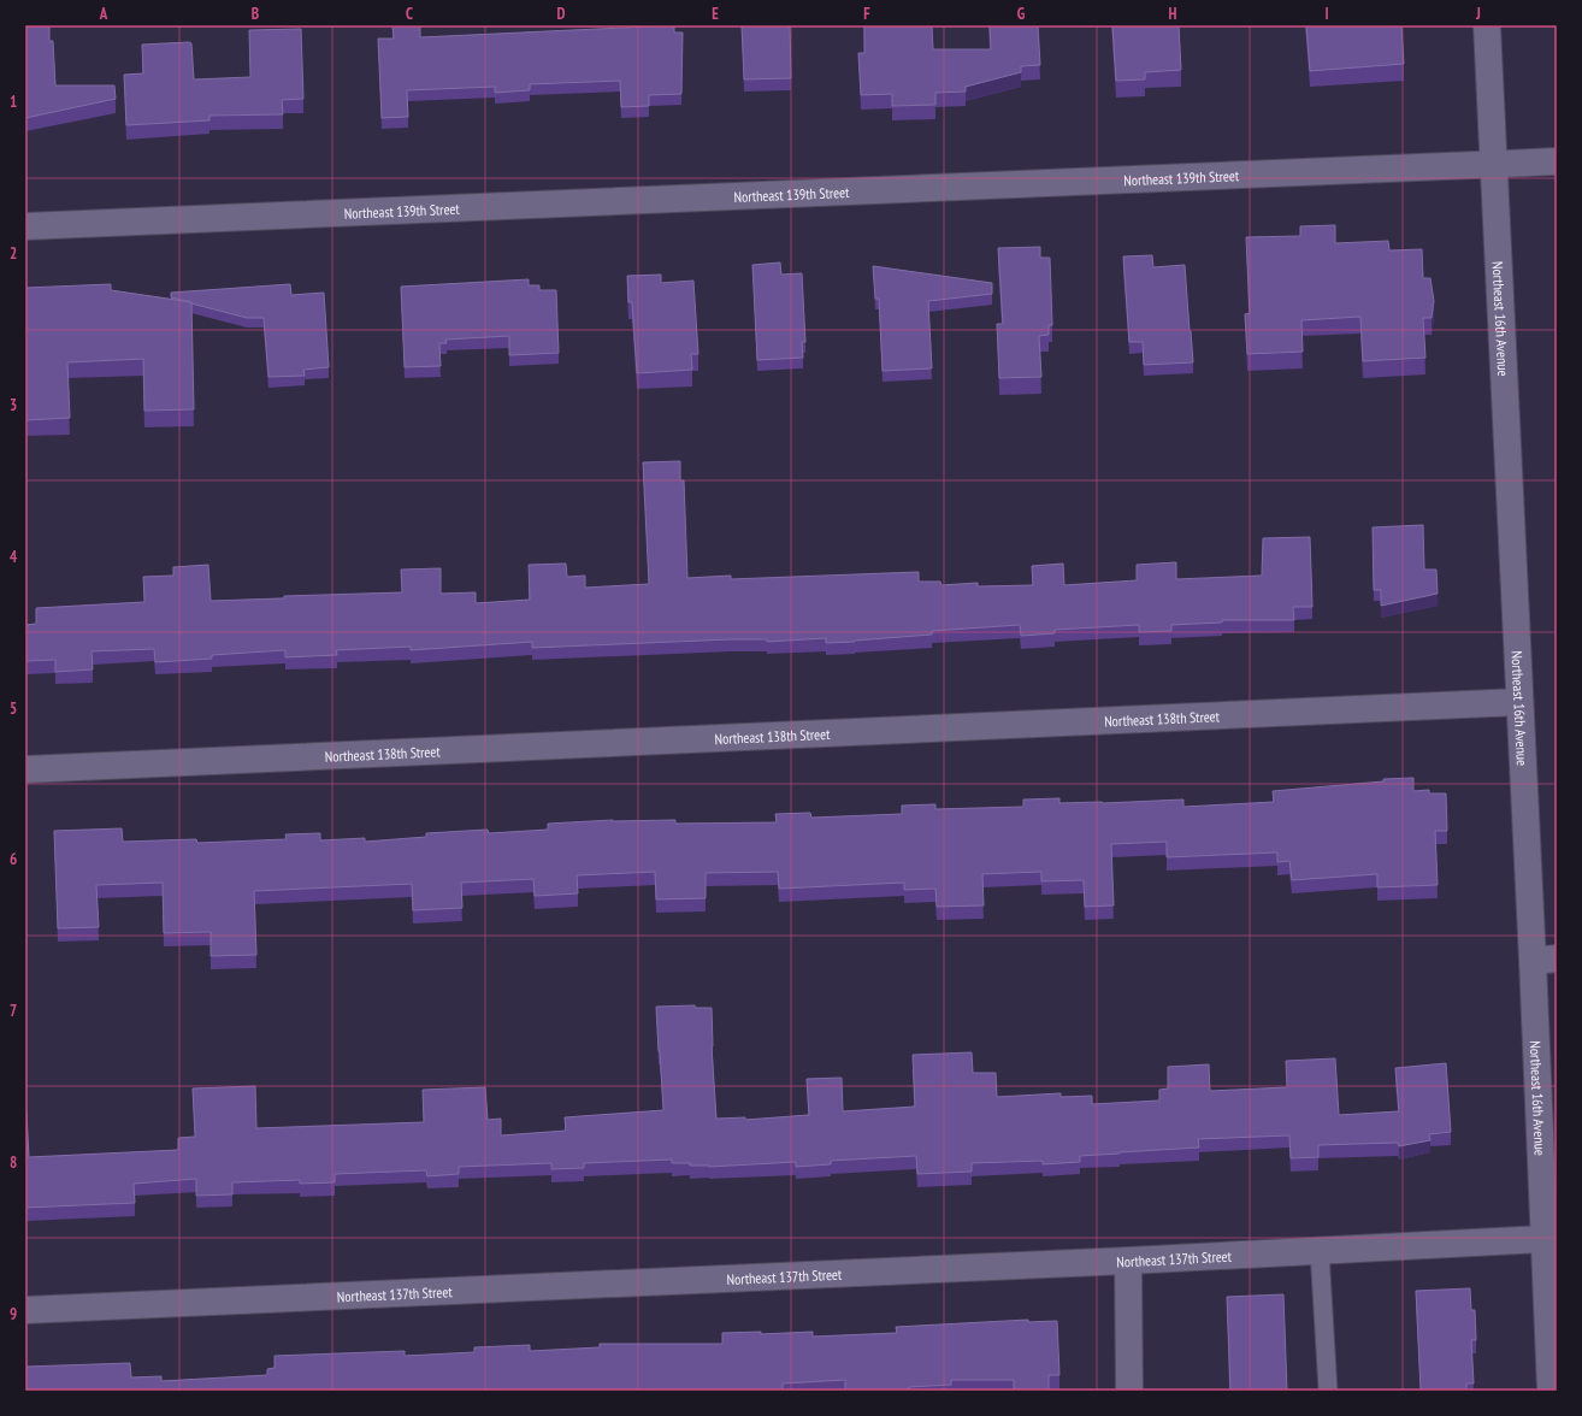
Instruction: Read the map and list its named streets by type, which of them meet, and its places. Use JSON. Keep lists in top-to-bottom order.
{
  "streets": {
    "street": [
      "Northeast 139th Street",
      "Northeast 16th Avenue",
      "Northeast 138th Street",
      "Northeast 137th Street"
    ]
  },
  "crossings": [
    ["Northeast 139th Street", "Northeast 16th Avenue"],
    ["Northeast 16th Avenue", "Northeast 138th Street"],
    ["Northeast 16th Avenue", "Northeast 137th Street"]
  ],
  "grid": {
    "columns": [
      "A",
      "B",
      "C",
      "D",
      "E",
      "F",
      "G",
      "H",
      "I",
      "J"
    ],
    "rows": [
      "1",
      "2",
      "3",
      "4",
      "5",
      "6",
      "7",
      "8",
      "9"
    ]
  }
}
